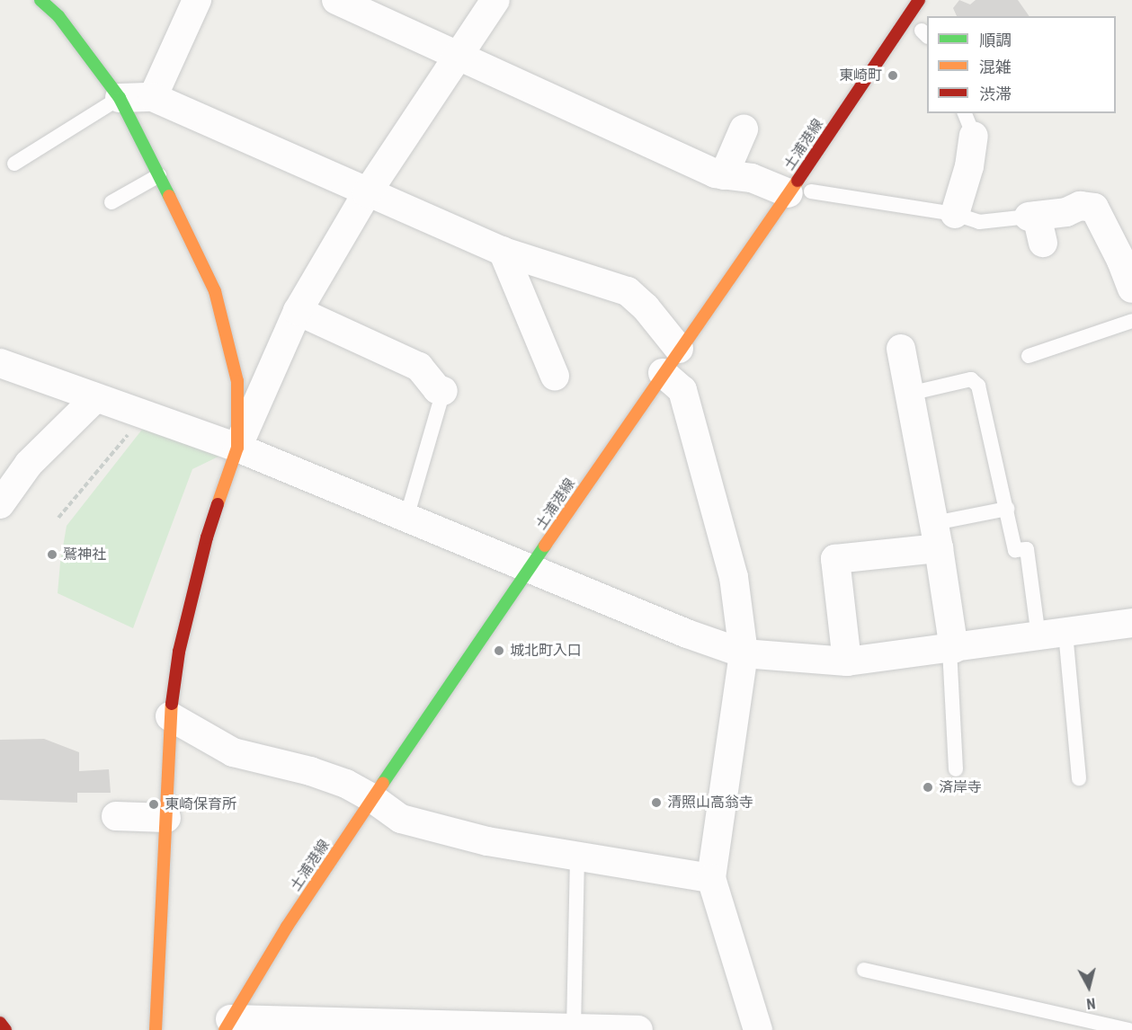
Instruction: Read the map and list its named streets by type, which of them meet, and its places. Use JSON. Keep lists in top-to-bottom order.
{
  "streets": {
    "main road": ["土浦港線"]
  },
  "places": [
    "東崎町",
    "鷲神社",
    "城北町入口",
    "済岸寺",
    "清照山高翁寺",
    "東崎保育所"
  ],
  "legend": ["順調", "混雑", "渋滞"],
  "north": "bottom"
}
